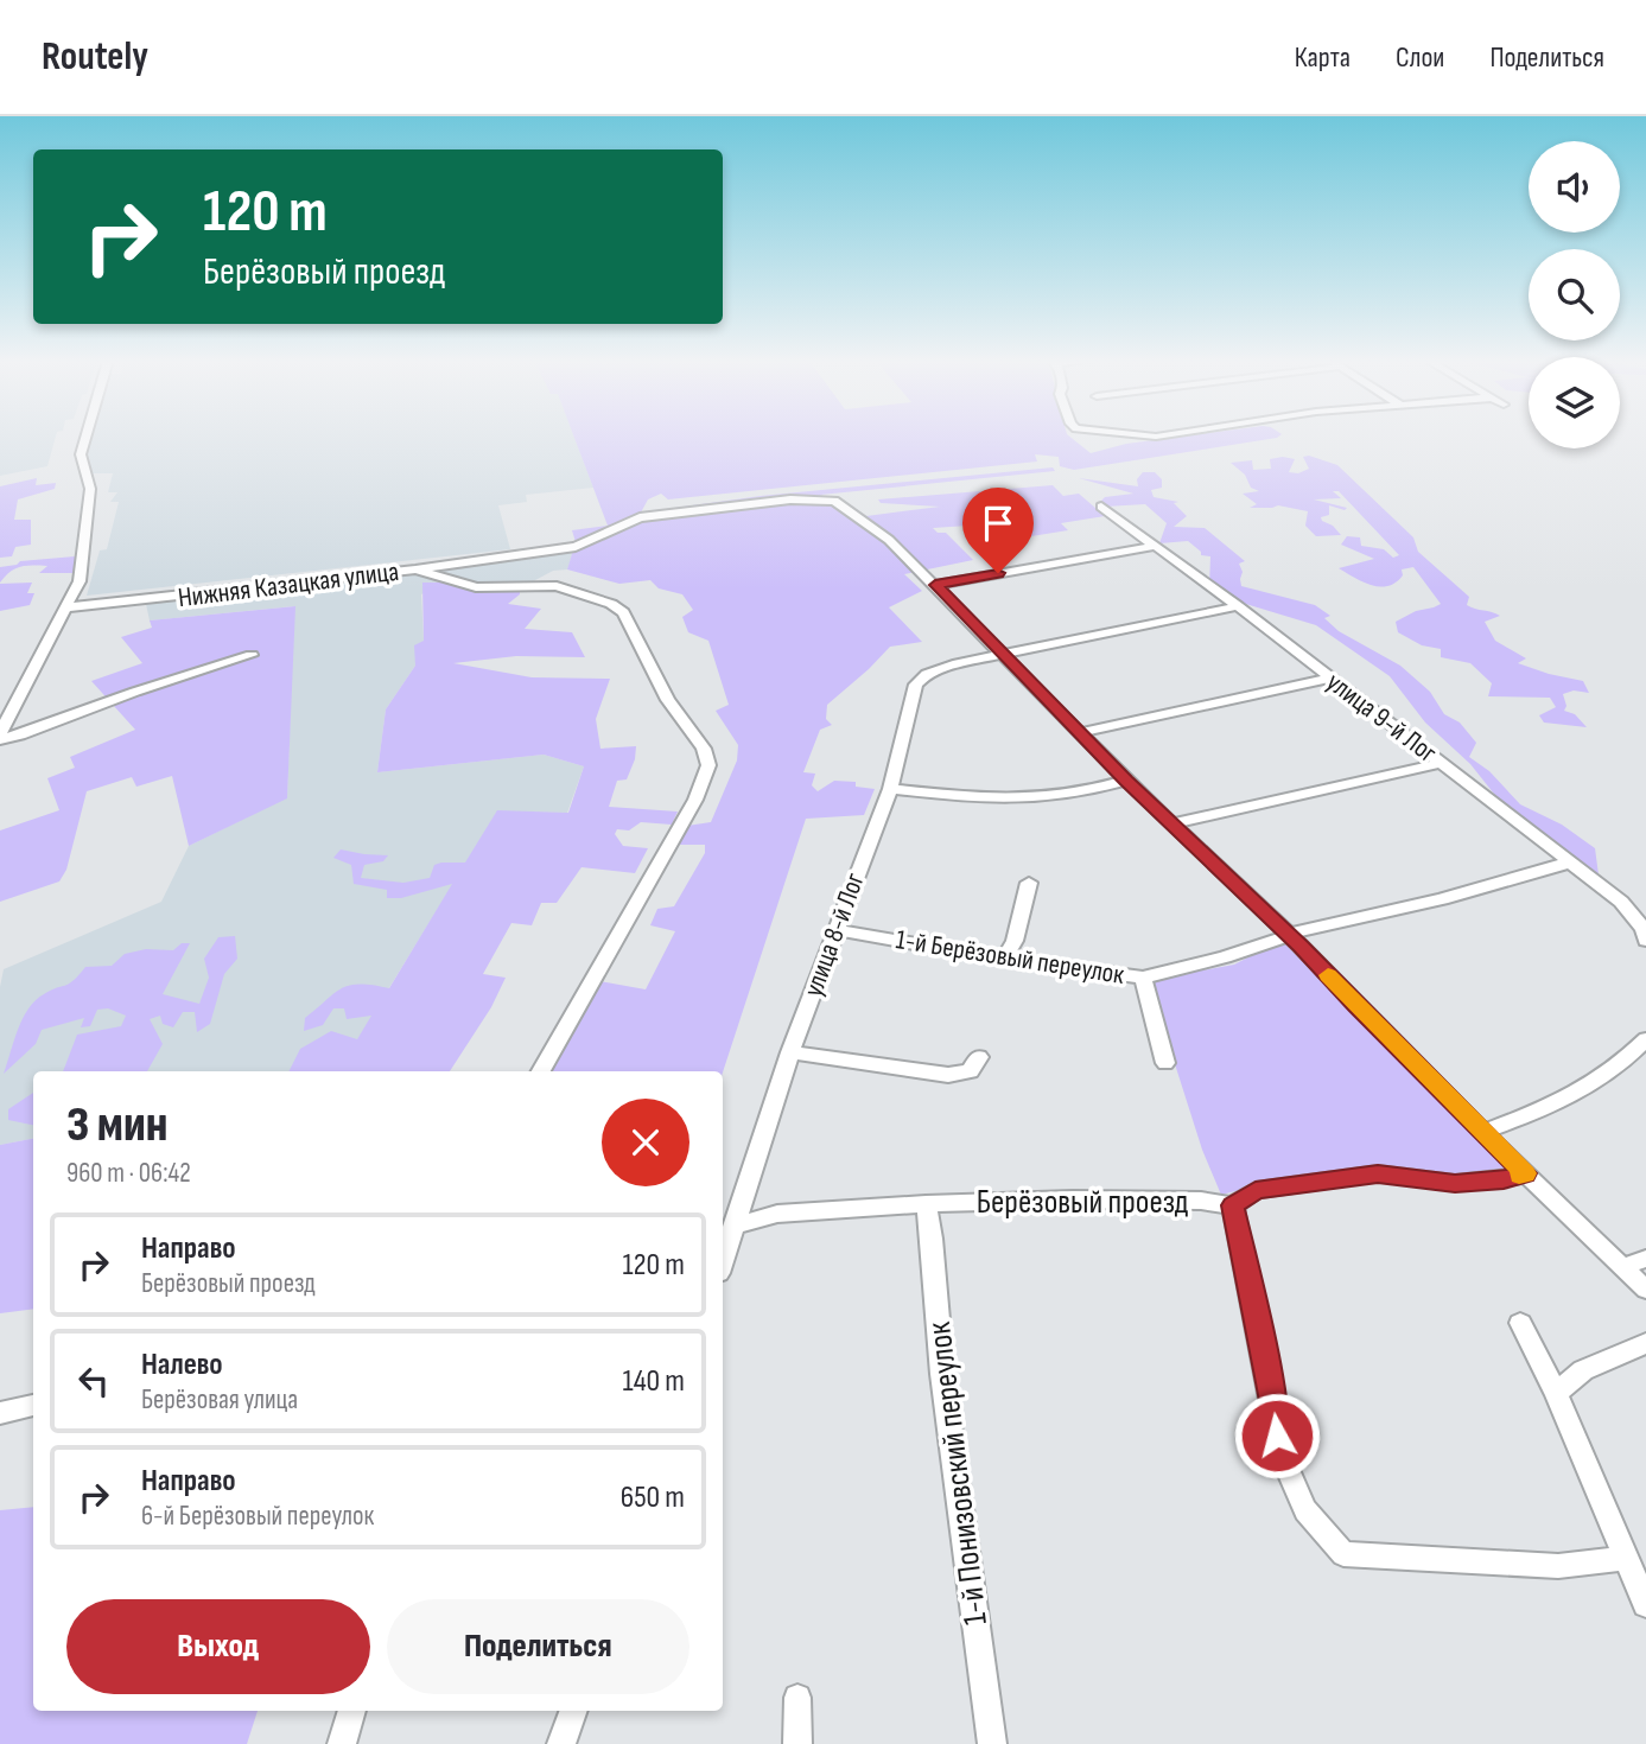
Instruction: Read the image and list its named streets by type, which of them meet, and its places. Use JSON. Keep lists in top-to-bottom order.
{
  "streets": {
    "street": [
      "Нижняя Казацкая улица",
      "улица 9-й Лог",
      "улица 8-й Лог",
      "1-й Берёзовый переулок",
      "Берёзовый проезд",
      "1-й Понизовский переулок"
    ]
  },
  "crossings": [
    ["улица 9-й Лог", "улица 8-й Лог"],
    ["улица 9-й Лог", "1-й Берёзовый переулок"],
    ["улица 8-й Лог", "1-й Берёзовый переулок"],
    ["улица 8-й Лог", "Берёзовый проезд"],
    ["Берёзовый проезд", "1-й Понизовский переулок"]
  ],
  "page": {
    "header": "Routely",
    "nav": ["Карта", "Слои", "Поделиться"],
    "turn": ["120 m", "Берёзовый проезд"],
    "heading": ["3 мин", "960 m · 06:42"],
    "list": [
      {
        "name": "Направо",
        "note": "Берёзовый проезд",
        "value": "120 m"
      },
      {
        "name": "Налево",
        "note": "Берёзовая улица",
        "value": "140 m"
      },
      {
        "name": "Направо",
        "note": "6-й Берёзовый переулок",
        "value": "650 m"
      }
    ],
    "buttons": ["Выход", "Поделиться"]
  }
}
